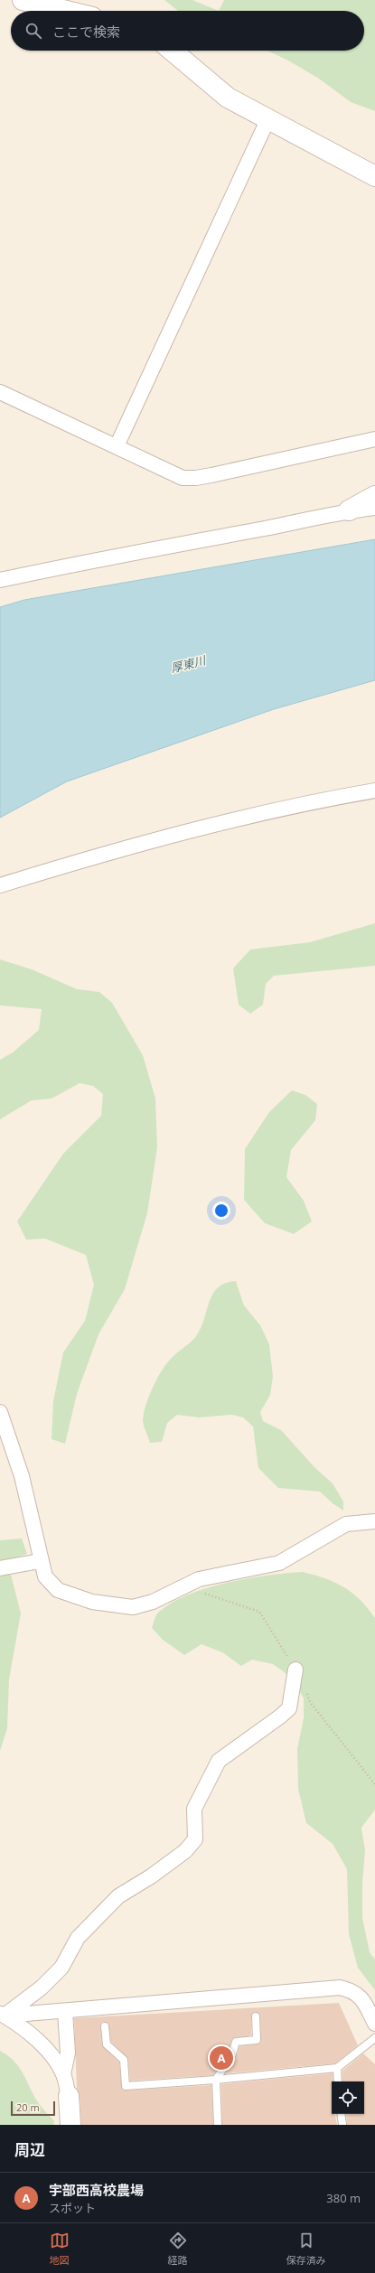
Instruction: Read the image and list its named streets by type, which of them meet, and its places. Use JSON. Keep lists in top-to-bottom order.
{
  "water": ["厚東川"],
  "scale_bar": "20 m",
  "page": {
    "search": "ここで検索",
    "pins": "A",
    "scale": "20 m",
    "heading": "周辺",
    "list": [
      {
        "mark": "A",
        "name": "宇部西高校農場",
        "note": "スポット",
        "value": "380 m"
      }
    ],
    "nav": ["地図", "経路", "保存済み"]
  }
}
